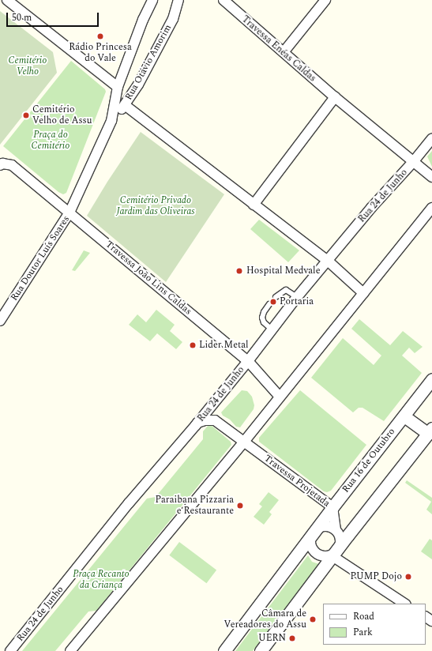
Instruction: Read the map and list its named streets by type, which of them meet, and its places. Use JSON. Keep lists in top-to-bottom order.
{
  "streets": {
    "street": [
      "Travessa Enéas Caldas",
      "Rua Otávio Amorim",
      "Rua 24 de Junho",
      "Rua Doutor Luís Soares",
      "Travessa João Lins Caldas",
      "Rua 16 de Outubro",
      "Travessa Projetada"
    ]
  },
  "crossings": [
    ["Travessa Enéas Caldas", "Rua 24 de Junho"],
    ["Rua Otávio Amorim", "Rua Doutor Luís Soares"],
    ["Rua Otávio Amorim", "Travessa João Lins Caldas"],
    ["Rua 24 de Junho", "Travessa João Lins Caldas"],
    ["Rua 24 de Junho", "Travessa Projetada"],
    ["Rua Doutor Luís Soares", "Travessa João Lins Caldas"],
    ["Rua 16 de Outubro", "Travessa Projetada"]
  ],
  "parks": [
    "Cemitério Velho",
    "Praça do Cemitério",
    "Cemitério Privado Jardim das Oliveiras",
    "Praça Recanto da Criança"
  ],
  "places": [
    "Rádio Princesa do Vale",
    "Cemitério Velho de Assu",
    "Hospital Medvale",
    "Portaria",
    "Lider Metal",
    "Paraibana Pizzaria e Restaurante",
    "PUMP Dojo",
    "Câmara de Vereadores do Assu",
    "UERN"
  ],
  "legend": ["Road", "Park"],
  "scale_bar": "50 m"
}
